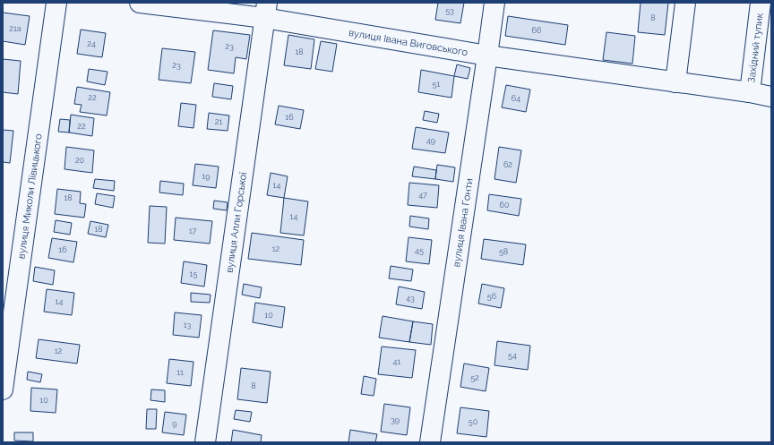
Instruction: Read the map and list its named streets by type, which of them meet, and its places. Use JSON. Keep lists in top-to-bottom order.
{
  "streets": {
    "street": [
      "вулиця Івана Виговського",
      "Західний тупик",
      "вулиця Миколи Лівицького",
      "вулиця Алли Горської",
      "вулиця Івана Гонти"
    ]
  },
  "crossings": [
    ["вулиця Івана Виговського", "Західний тупик"],
    ["вулиця Івана Виговського", "вулиця Алли Горської"],
    ["вулиця Івана Виговського", "вулиця Івана Гонти"]
  ],
  "house_numbers": [
    "53",
    "8",
    "21а",
    "66",
    "24",
    "23",
    "18",
    "23",
    "51",
    "22",
    "64",
    "16",
    "21",
    "22",
    "49",
    "20",
    "62",
    "19",
    "14",
    "47",
    "18",
    "60",
    "14",
    "18",
    "17",
    "12",
    "16",
    "45",
    "58",
    "15",
    "56",
    "43",
    "14",
    "10",
    "13",
    "12",
    "54",
    "41",
    "11",
    "52",
    "8",
    "10",
    "39",
    "50",
    "9"
  ]
}
